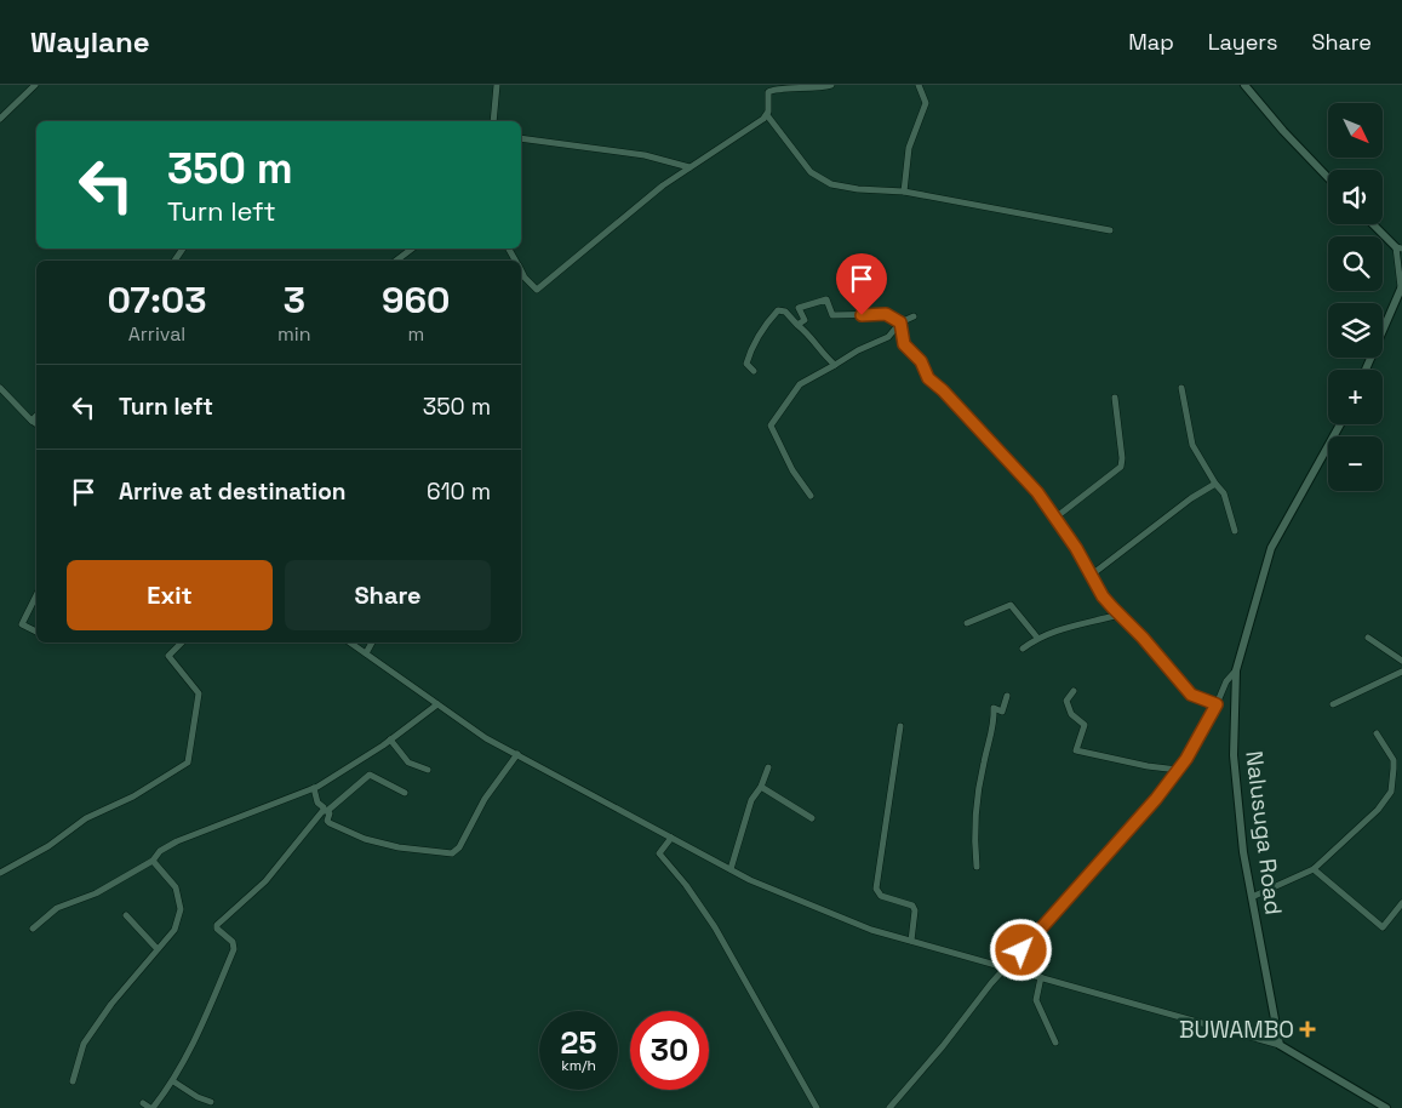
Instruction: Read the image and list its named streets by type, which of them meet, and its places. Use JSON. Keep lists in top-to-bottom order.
{
  "streets": {
    "street": ["Nalusuga Road"]
  },
  "places": {
    "health": ["BUWAMBO"]
  },
  "north": "bottom right",
  "page": {
    "header": "Waylane",
    "nav": ["Map", "Layers", "Share"],
    "map_buttons": ["+", "−"],
    "turn": ["350 m", "Turn left"],
    "eta": [
      "07:03",
      "Arrival",
      "3",
      "min",
      "960",
      "m"
    ],
    "list": [
      {
        "name": "Turn left",
        "value": "350 m"
      },
      {
        "name": "Arrive at destination",
        "value": "610 m"
      }
    ],
    "buttons": ["Exit", "Share"],
    "speed": "25 km/h",
    "limit": "30"
  }
}
